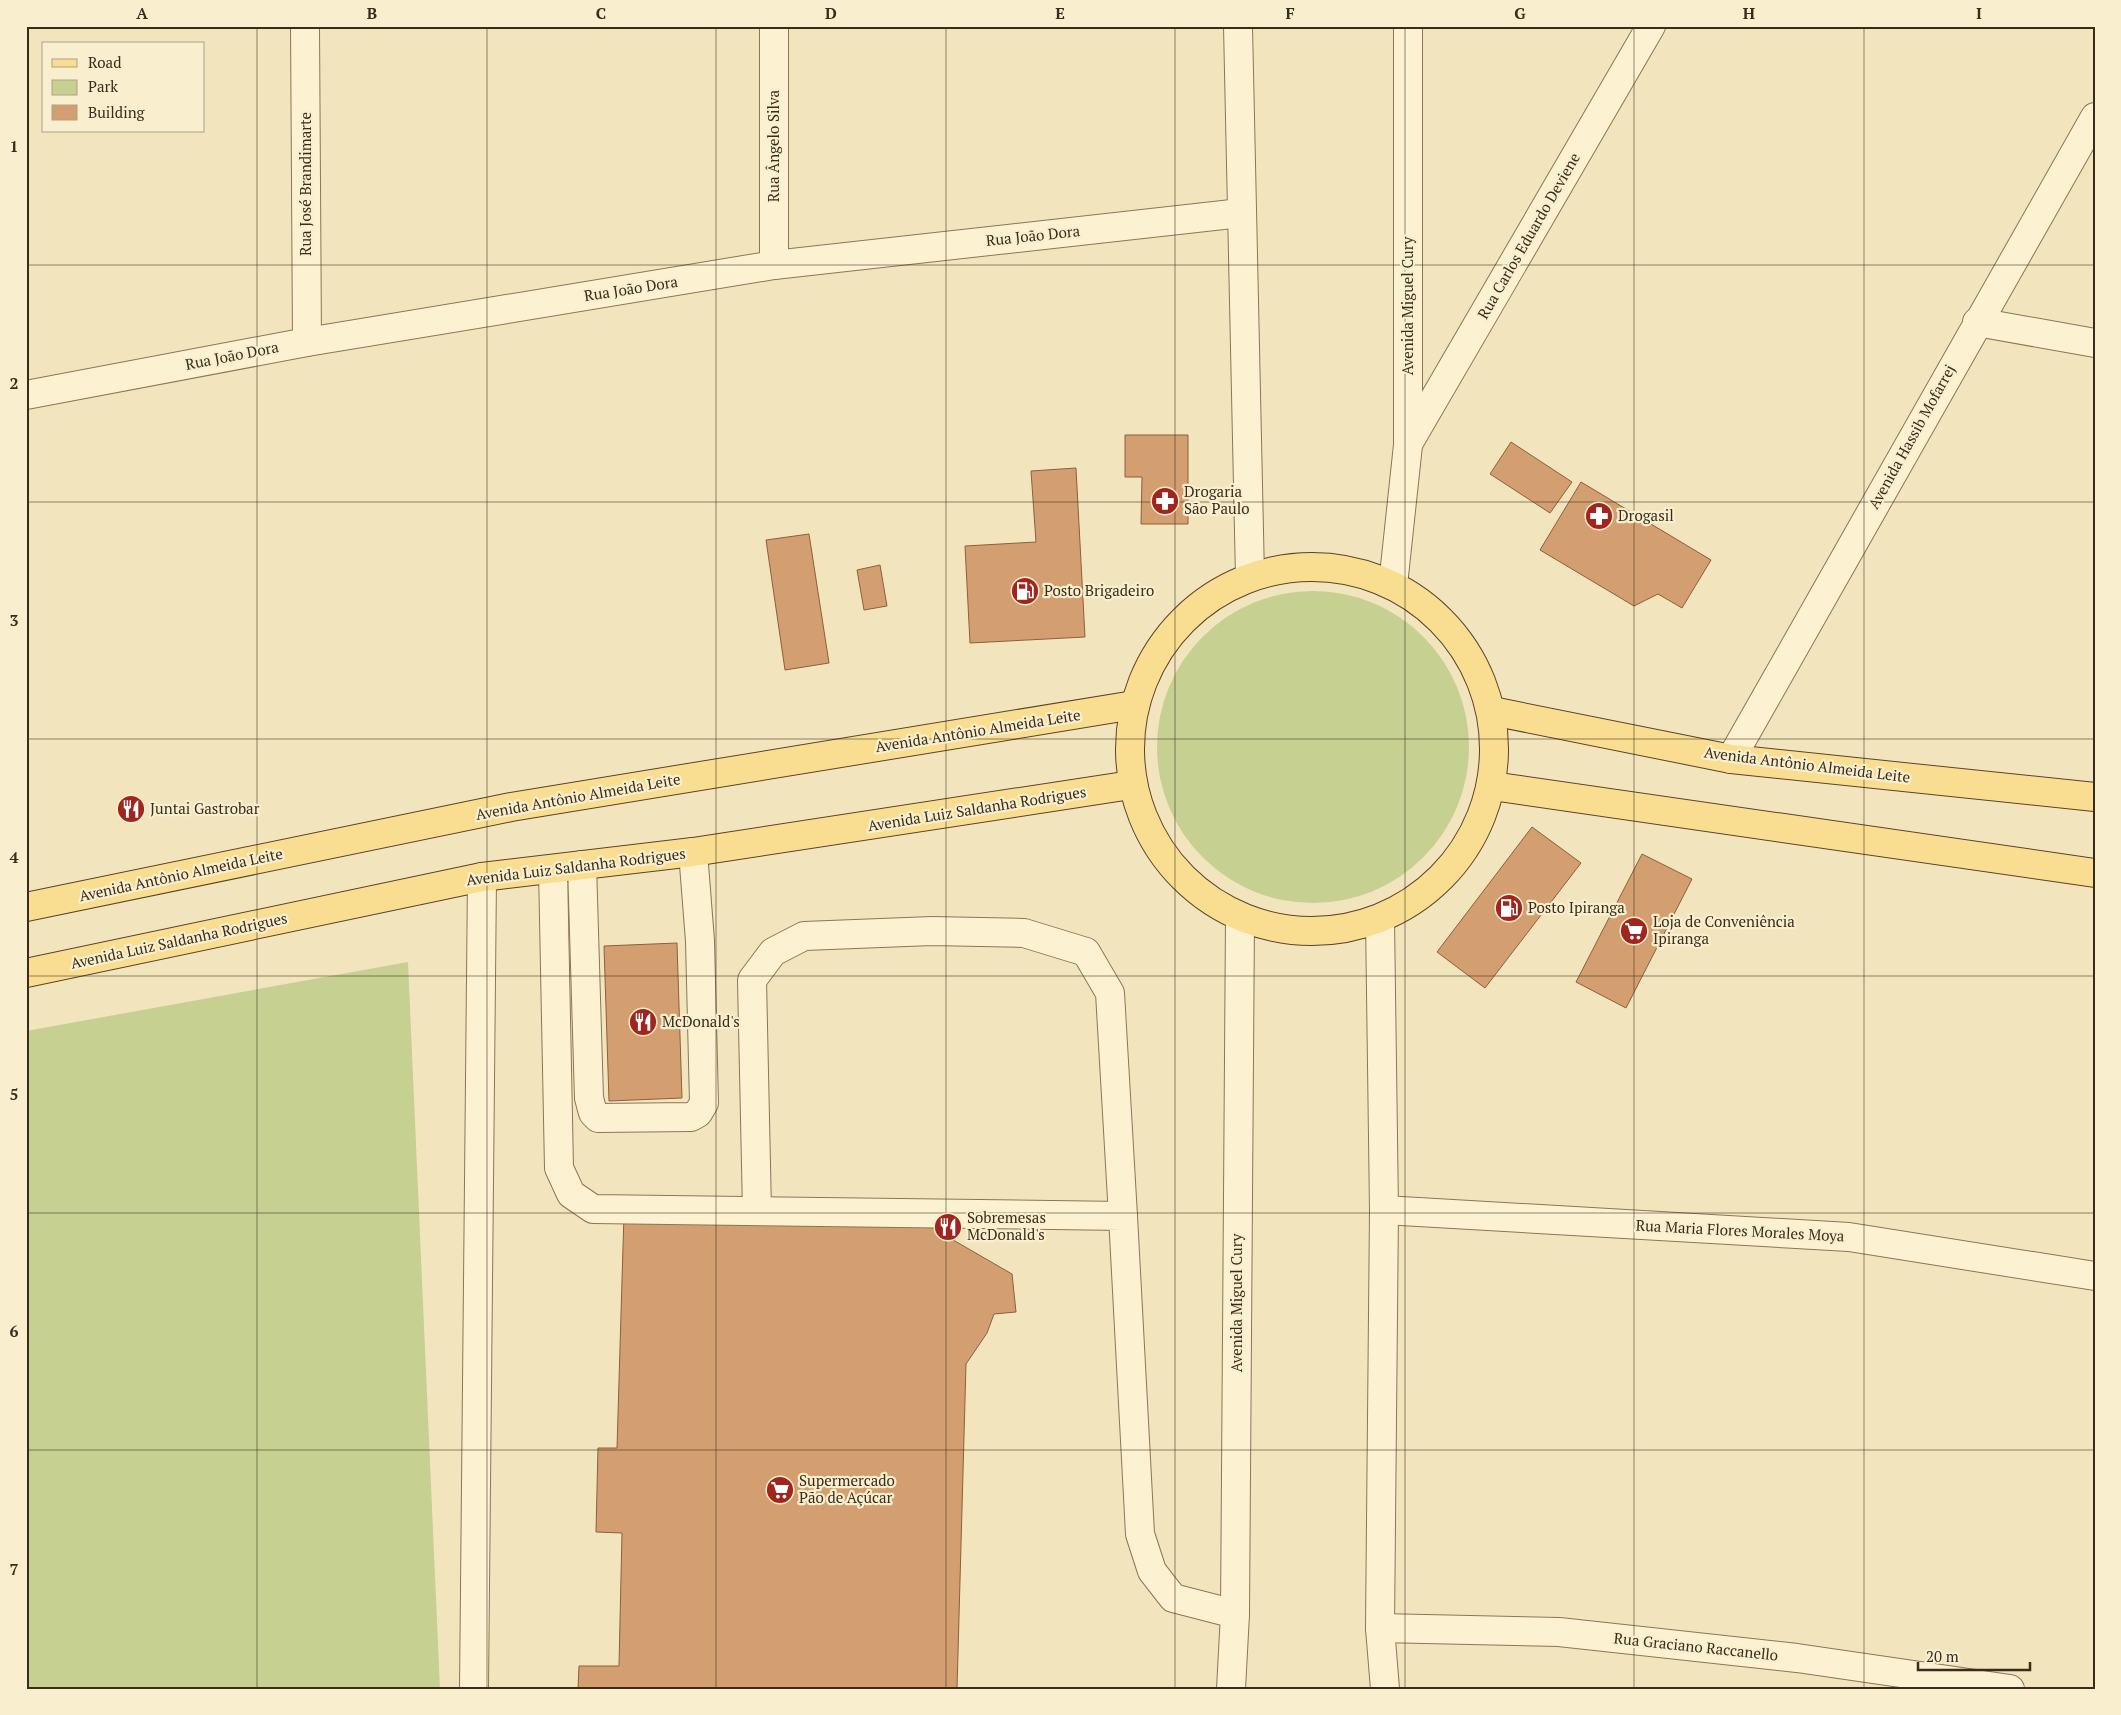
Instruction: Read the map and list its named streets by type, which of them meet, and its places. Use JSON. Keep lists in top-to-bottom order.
{
  "streets": {
    "main road": ["Avenida Antônio Almeida Leite", "Avenida Luiz Saldanha Rodrigues"],
    "street": [
      "Rua Ângelo Silva",
      "Rua José Brandimarte",
      "Rua João Dora",
      "Rua Carlos Eduardo Deviene",
      "Avenida Miguel Cury",
      "Avenida Hassib Mofarrej",
      "Rua Maria Flores Morales Moya",
      "Rua Graciano Raccanello"
    ]
  },
  "crossings": [
    ["Rua Ângelo Silva", "Rua João Dora"],
    ["Rua José Brandimarte", "Rua João Dora"],
    ["Rua Carlos Eduardo Deviene", "Avenida Miguel Cury"],
    ["Avenida Hassib Mofarrej", "Avenida Antônio Almeida Leite"]
  ],
  "places": {
    "pharmacy": ["Drogaria São Paulo", "Drogasil"],
    "fuel station": ["Posto Brigadeiro", "Posto Ipiranga"],
    "restaurant": ["Juntai Gastrobar", "McDonald's", "Sobremesas McDonald's"],
    "supermarket": ["Loja de Conveniência Ipiranga", "Supermercado Pão de Açúcar"]
  },
  "legend": ["Road", "Park", "Building"],
  "scale_bar": "20 m",
  "grid": {
    "columns": [
      "A",
      "B",
      "C",
      "D",
      "E",
      "F",
      "G",
      "H",
      "I"
    ],
    "rows": [
      "1",
      "2",
      "3",
      "4",
      "5",
      "6",
      "7"
    ]
  }
}
